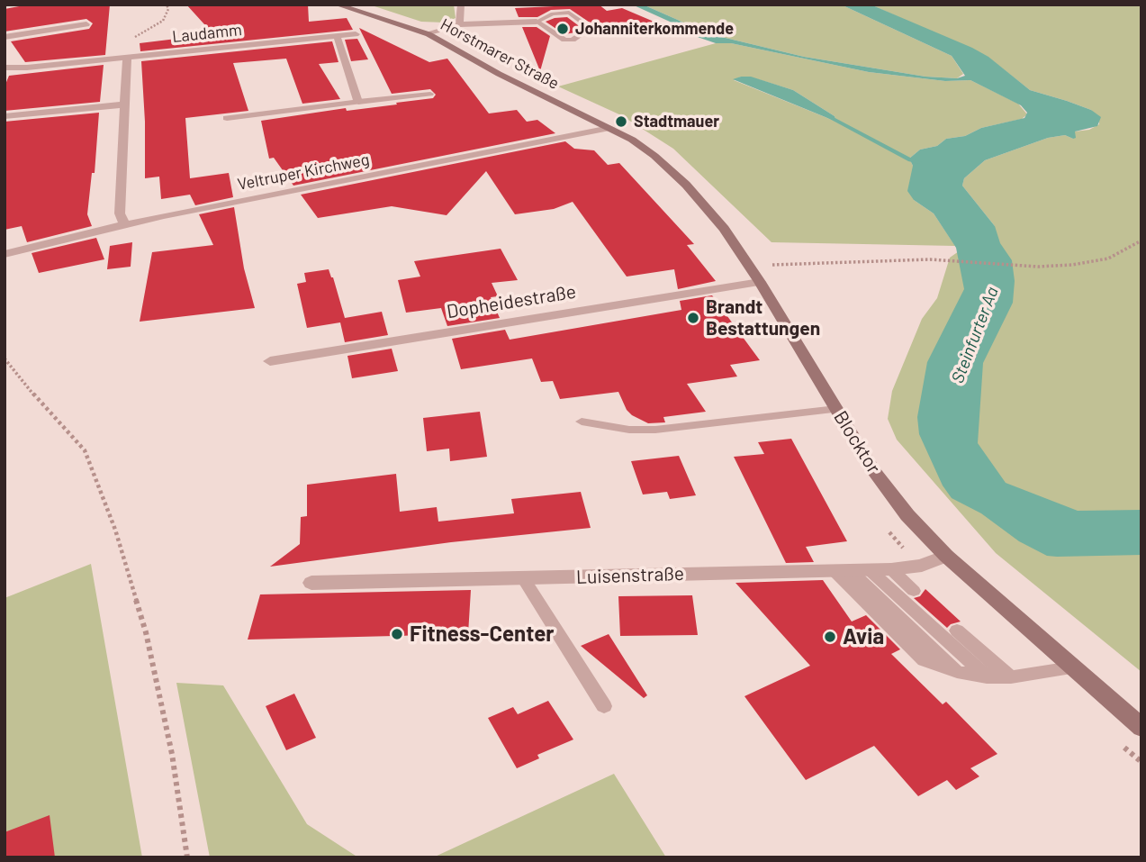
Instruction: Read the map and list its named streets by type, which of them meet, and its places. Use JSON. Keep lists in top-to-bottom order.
{
  "streets": {
    "main road": ["Horstmarer Straße", "Blocktor"],
    "street": [
      "Laudamm",
      "Veltruper Kirchweg",
      "Dopheidestraße",
      "Luisenstraße"
    ]
  },
  "crossings": [
    ["Horstmarer Straße", "Veltruper Kirchweg"],
    ["Horstmarer Straße", "Blocktor"],
    ["Veltruper Kirchweg", "Blocktor"],
    ["Dopheidestraße", "Blocktor"],
    ["Blocktor", "Luisenstraße"]
  ],
  "water": ["Steinfurter Aa"],
  "places": [
    "Johanniterkommende",
    "Stadtmauer",
    "Brandt Bestattungen",
    "Fitness-Center",
    "Avia"
  ]
}
